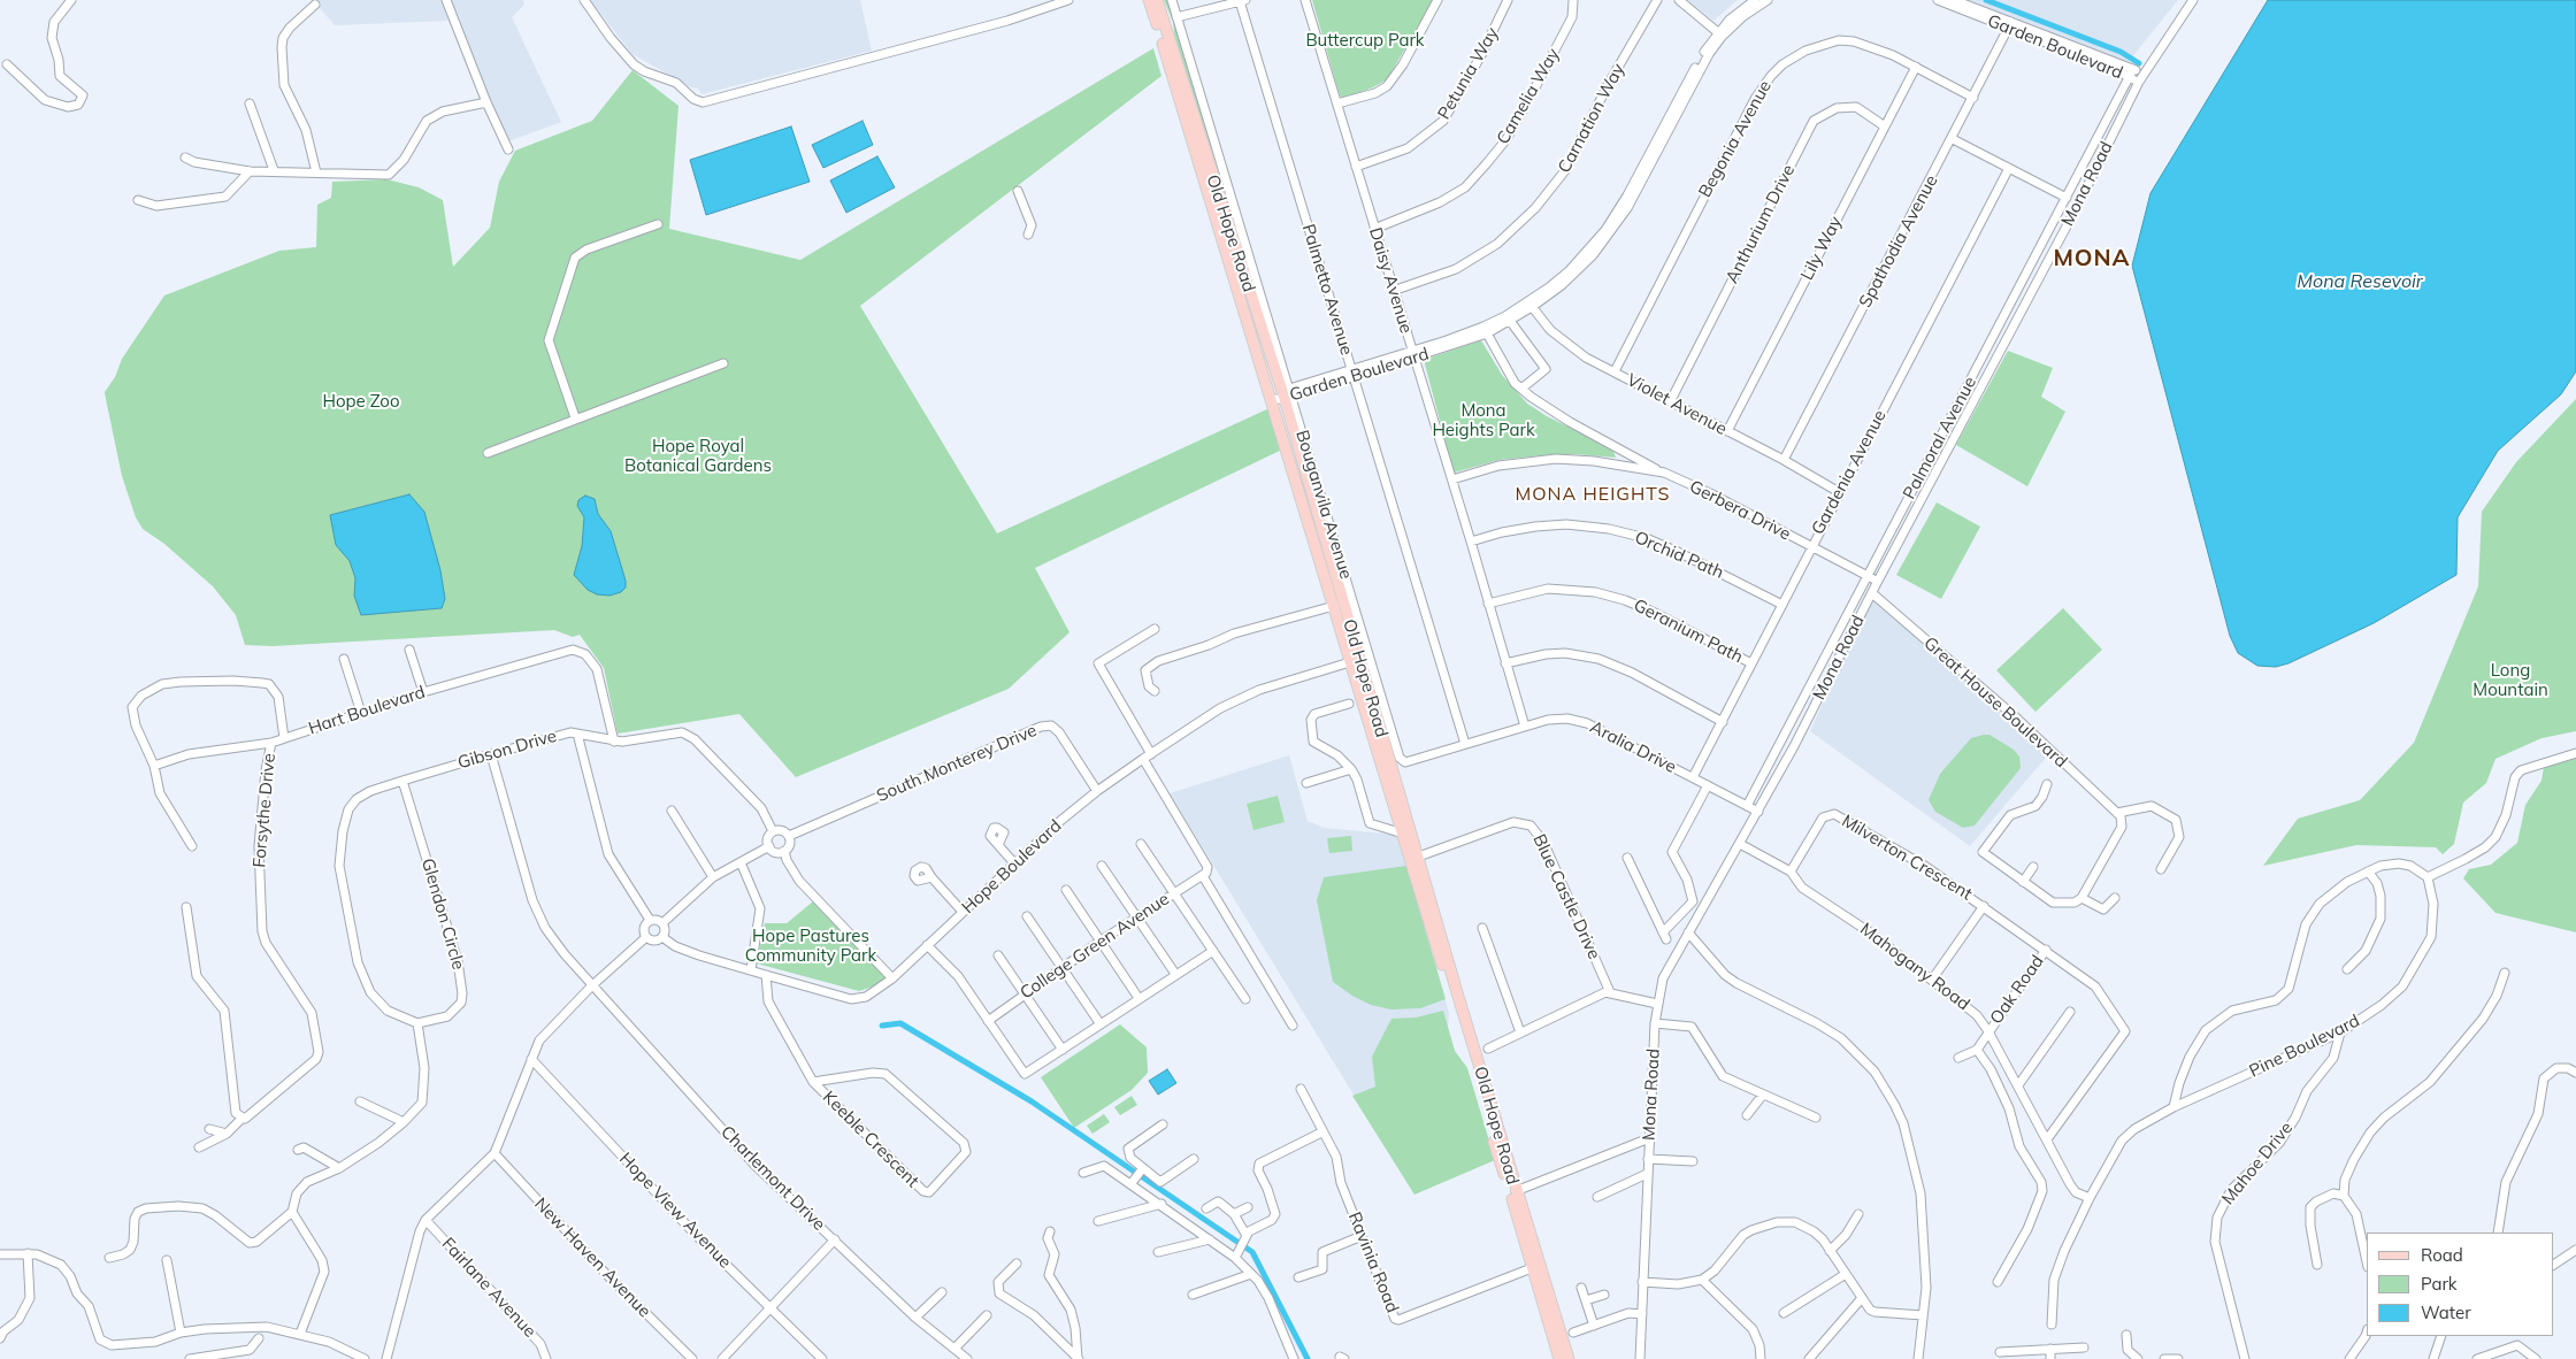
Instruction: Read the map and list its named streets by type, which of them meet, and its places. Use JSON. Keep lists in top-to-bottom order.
{
  "streets": {
    "main road": ["Old Hope Road"],
    "street": [
      "Garden Boulevard",
      "Petunia Way",
      "Camelia Way",
      "Carnation Way",
      "Begonia Avenue",
      "Mona Road",
      "Anthurium Drive",
      "Spathodia Avenue",
      "Lily Way",
      "Daisy Avenue",
      "Palmetto Avenue",
      "Violet Avenue",
      "Palmoral Avenue",
      "Gardenia Avenue",
      "Bouganvila Avenue",
      "Gerbera Drive",
      "Orchid Path",
      "Geranium Path",
      "Great House Boulevard",
      "Hart Boulevard",
      "Aralia Drive",
      "Gibson Drive",
      "South Monterey Drive",
      "Forsythe Drive",
      "Milverton Crescent",
      "Hope Boulevard",
      "Blue Castle Drive",
      "Glendon Circle",
      "College Green Avenue",
      "Mahogany Road",
      "Oak Road",
      "Pine Boulevard",
      "Keeble Crescent",
      "Mahoe Drive",
      "Charlemont Drive",
      "Hope View Avenue",
      "New Haven Avenue",
      "Ravinia Road",
      "Fairlane Avenue"
    ]
  },
  "crossings": [
    ["Garden Boulevard", "Mona Road"],
    ["Garden Boulevard", "Old Hope Road"],
    ["Garden Boulevard", "Spathodia Avenue"],
    ["Garden Boulevard", "Daisy Avenue"],
    ["Garden Boulevard", "Palmetto Avenue"],
    ["Garden Boulevard", "Violet Avenue"],
    ["Garden Boulevard", "Palmoral Avenue"],
    ["Garden Boulevard", "Bouganvila Avenue"],
    ["Garden Boulevard", "Gerbera Drive"],
    ["Petunia Way", "Daisy Avenue"],
    ["Camelia Way", "Daisy Avenue"],
    ["Carnation Way", "Daisy Avenue"],
    ["Begonia Avenue", "Spathodia Avenue"],
    ["Begonia Avenue", "Lily Way"],
    ["Begonia Avenue", "Violet Avenue"],
    ["Mona Road", "Palmoral Avenue"],
    ["Mona Road", "Gerbera Drive"],
    ["Mona Road", "Great House Boulevard"],
    ["Mona Road", "Aralia Drive"],
    ["Mona Road", "Mahogany Road"],
    ["Anthurium Drive", "Lily Way"],
    ["Anthurium Drive", "Violet Avenue"],
    ["Old Hope Road", "Bouganvila Avenue"],
    ["Old Hope Road", "Hope Boulevard"],
    ["Old Hope Road", "Blue Castle Drive"],
    ["Old Hope Road", "Ravinia Road"],
    ["Spathodia Avenue", "Violet Avenue"],
    ["Lily Way", "Violet Avenue"],
    ["Daisy Avenue", "Gerbera Drive"],
    ["Daisy Avenue", "Orchid Path"],
    ["Daisy Avenue", "Geranium Path"],
    ["Daisy Avenue", "Aralia Drive"],
    ["Palmetto Avenue", "Aralia Drive"],
    ["Violet Avenue", "Gardenia Avenue"],
    ["Palmoral Avenue", "Gerbera Drive"],
    ["Palmoral Avenue", "Aralia Drive"],
    ["Gardenia Avenue", "Gerbera Drive"],
    ["Gardenia Avenue", "Orchid Path"],
    ["Gardenia Avenue", "Geranium Path"],
    ["Gardenia Avenue", "Aralia Drive"],
    ["Bouganvila Avenue", "Aralia Drive"],
    ["Hart Boulevard", "Gibson Drive"],
    ["Hart Boulevard", "Forsythe Drive"],
    ["Gibson Drive", "South Monterey Drive"],
    ["Gibson Drive", "Glendon Circle"],
    ["Gibson Drive", "Charlemont Drive"],
    ["South Monterey Drive", "Hope Boulevard"],
    ["Milverton Crescent", "Mahogany Road"],
    ["Milverton Crescent", "Oak Road"],
    ["Hope Boulevard", "Keeble Crescent"],
    ["Mahogany Road", "Oak Road"],
    ["Mahogany Road", "Pine Boulevard"],
    ["Pine Boulevard", "Mahoe Drive"]
  ],
  "districts": ["MONA", "MONA HEIGHTS"],
  "water": ["Mona Resevoir"],
  "parks": [
    "Buttercup Park",
    "Hope Zoo",
    "Mona Heights Park",
    "Hope Royal Botanical Gardens",
    "Long Mountain",
    "Hope Pastures Community Park"
  ],
  "legend": ["Road", "Park", "Water"]
}
